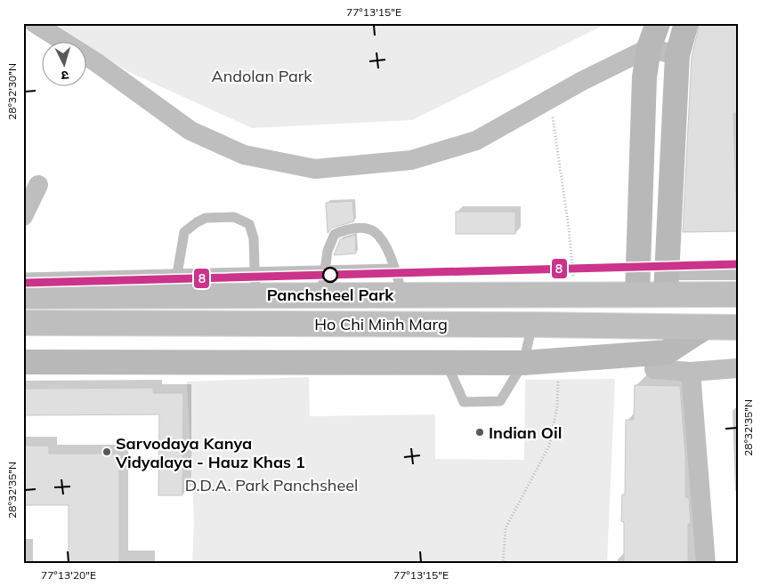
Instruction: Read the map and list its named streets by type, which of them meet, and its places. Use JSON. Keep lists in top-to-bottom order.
{
  "streets": {
    "main road": ["Ho Chi Minh Marg"]
  },
  "parks": ["Andolan Park", "D.D.A. Park Panchsheel"],
  "places": ["Panchsheel Park", "Indian Oil", "Sarvodaya Kanya Vidyalaya - Hauz Khas 1"],
  "lines": ["transit line 8"],
  "north": "bottom",
  "coordinates": [
    "77°13'15\"E",
    "28°32'30\"N",
    "28°32'35\"N",
    "77°13'20\"E"
  ]
}
